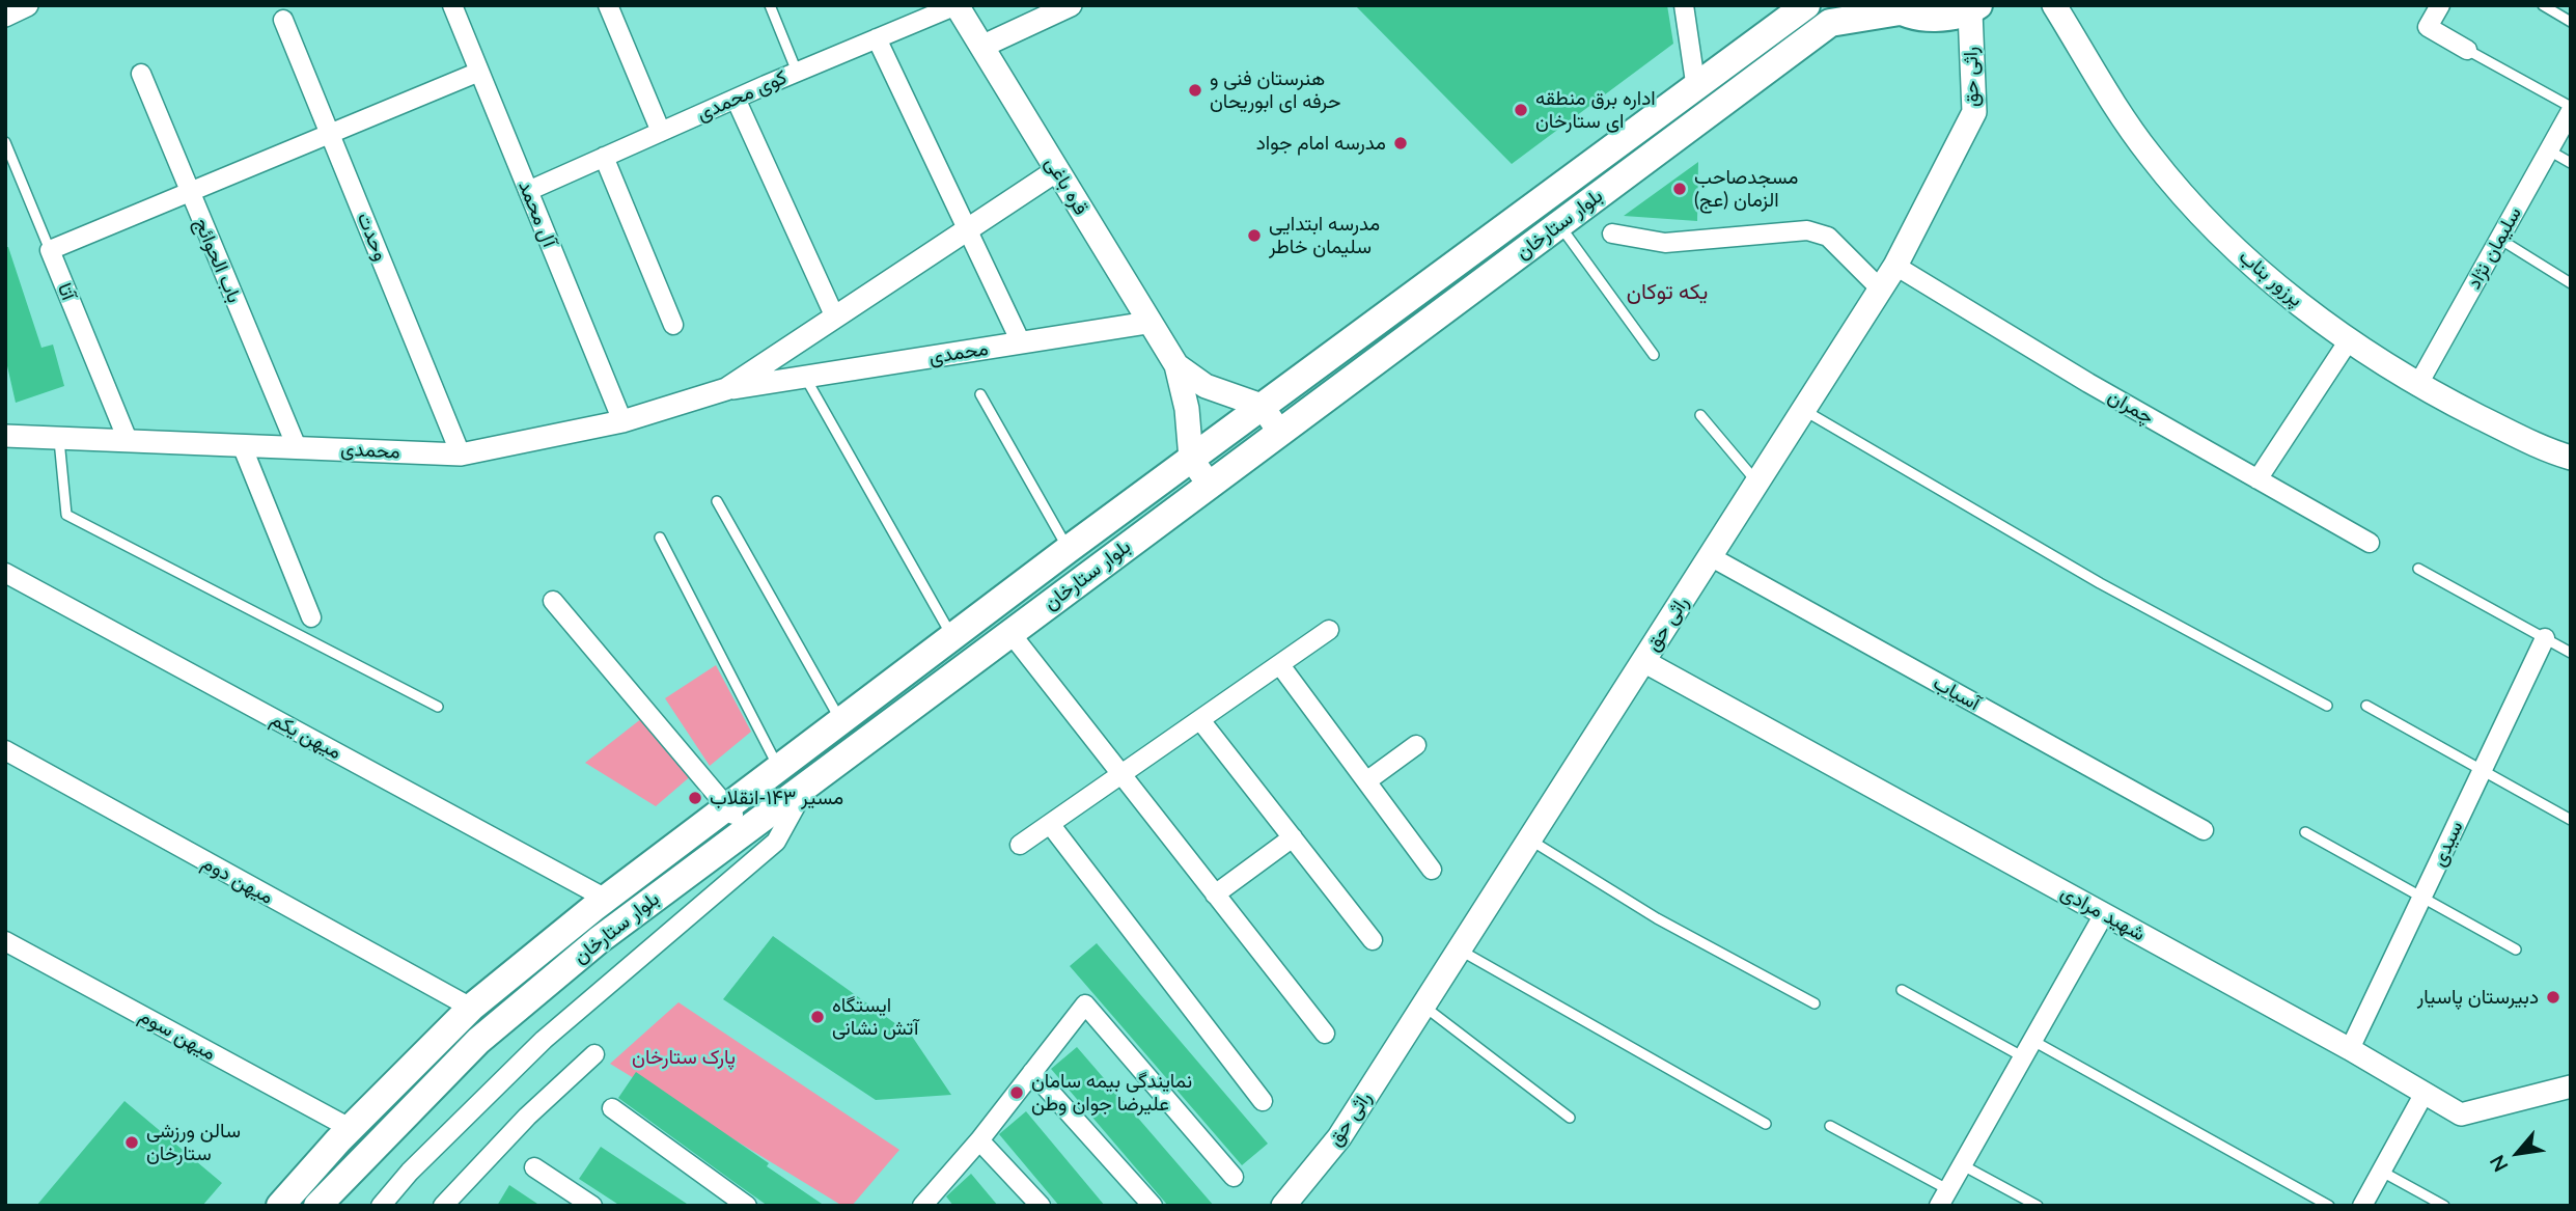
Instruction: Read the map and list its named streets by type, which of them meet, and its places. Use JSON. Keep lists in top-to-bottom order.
{
  "streets": {
    "main road": [
      "راثی حق",
      "قره باغی",
      "بلوار ستارخان",
      "پرزور بناب"
    ],
    "street": [
      "کوی محمدی",
      "آل محمد",
      "وحدت",
      "سلیمان نژاد",
      "باب الحوائج",
      "آتا",
      "محمدی",
      "چمران",
      "آسیاب",
      "میهن یکم",
      "سیدی",
      "میهن دوم",
      "شهید مرادی",
      "میهن سوم"
    ]
  },
  "crossings": [
    ["راثی حق", "چمران"],
    ["راثی حق", "آسیاب"],
    ["راثی حق", "شهید مرادی"],
    ["کوی محمدی", "قره باغی"],
    ["کوی محمدی", "آل محمد"],
    ["قره باغی", "بلوار ستارخان"],
    ["قره باغی", "محمدی"],
    ["آل محمد", "محمدی"],
    ["بلوار ستارخان", "میهن یکم"],
    ["بلوار ستارخان", "میهن دوم"],
    ["بلوار ستارخان", "میهن سوم"],
    ["وحدت", "محمدی"],
    ["سلیمان نژاد", "پرزور بناب"],
    ["باب الحوائج", "محمدی"],
    ["آتا", "محمدی"],
    ["سیدی", "شهید مرادی"]
  ],
  "districts": ["یکه توکان"],
  "parks": ["پارک ستارخان"],
  "places": [
    "هنرستان فنی و حرفه ای ابوریحان",
    "اداره برق منطقه ای ستارخان",
    "مدرسه امام جواد",
    "مسجدصاحب الزمان (عج)",
    "مدرسه ابتدایی سلیمان خاطر",
    "مسیر ۱۴۳-انقلاب",
    "دبیرستان پاسیار",
    "ایستگاه آتش نشانی",
    "نمایندگی بیمه سامان علیرضا جوان وطن",
    "سالن ورزشی ستارخان"
  ],
  "north": "bottom left"
}
